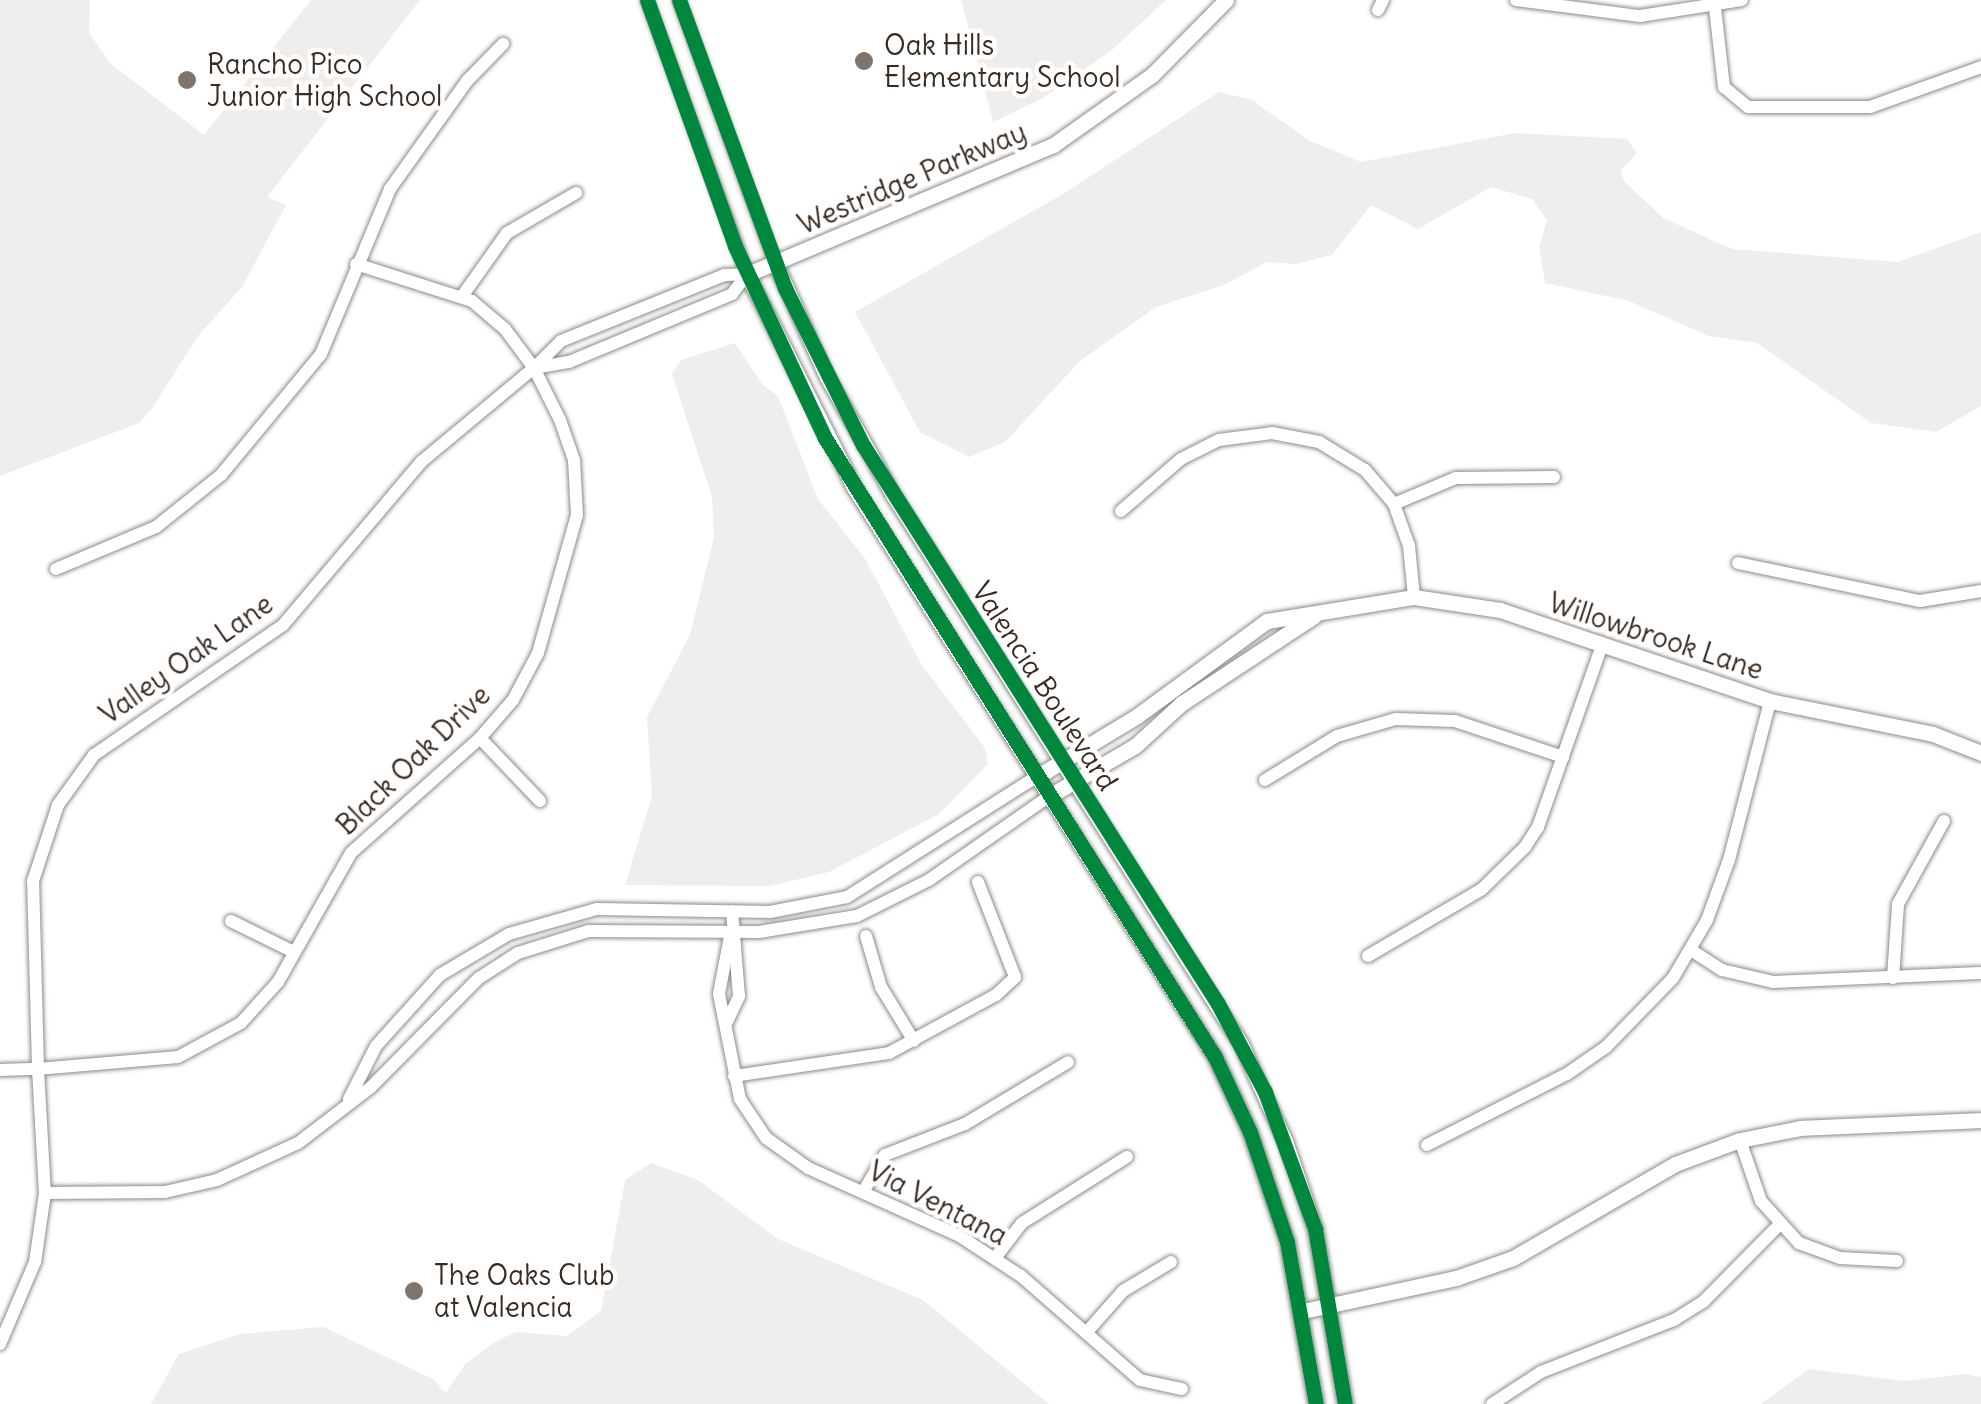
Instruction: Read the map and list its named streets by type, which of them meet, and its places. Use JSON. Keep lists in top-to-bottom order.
{
  "streets": {
    "street": [
      "Westridge Parkway",
      "Willowbrook Lane",
      "Valley Oak Lane",
      "Valencia Boulevard",
      "Black Oak Drive",
      "Via Ventana"
    ]
  },
  "crossings": [
    ["Westridge Parkway", "Valley Oak Lane"],
    ["Westridge Parkway", "Valencia Boulevard"],
    ["Willowbrook Lane", "Valencia Boulevard"],
    ["Valley Oak Lane", "Valencia Boulevard"],
    ["Valley Oak Lane", "Black Oak Drive"]
  ],
  "places": ["Oak Hills Elementary School", "Rancho Pico Junior High School", "The Oaks Club at Valencia"]
}
